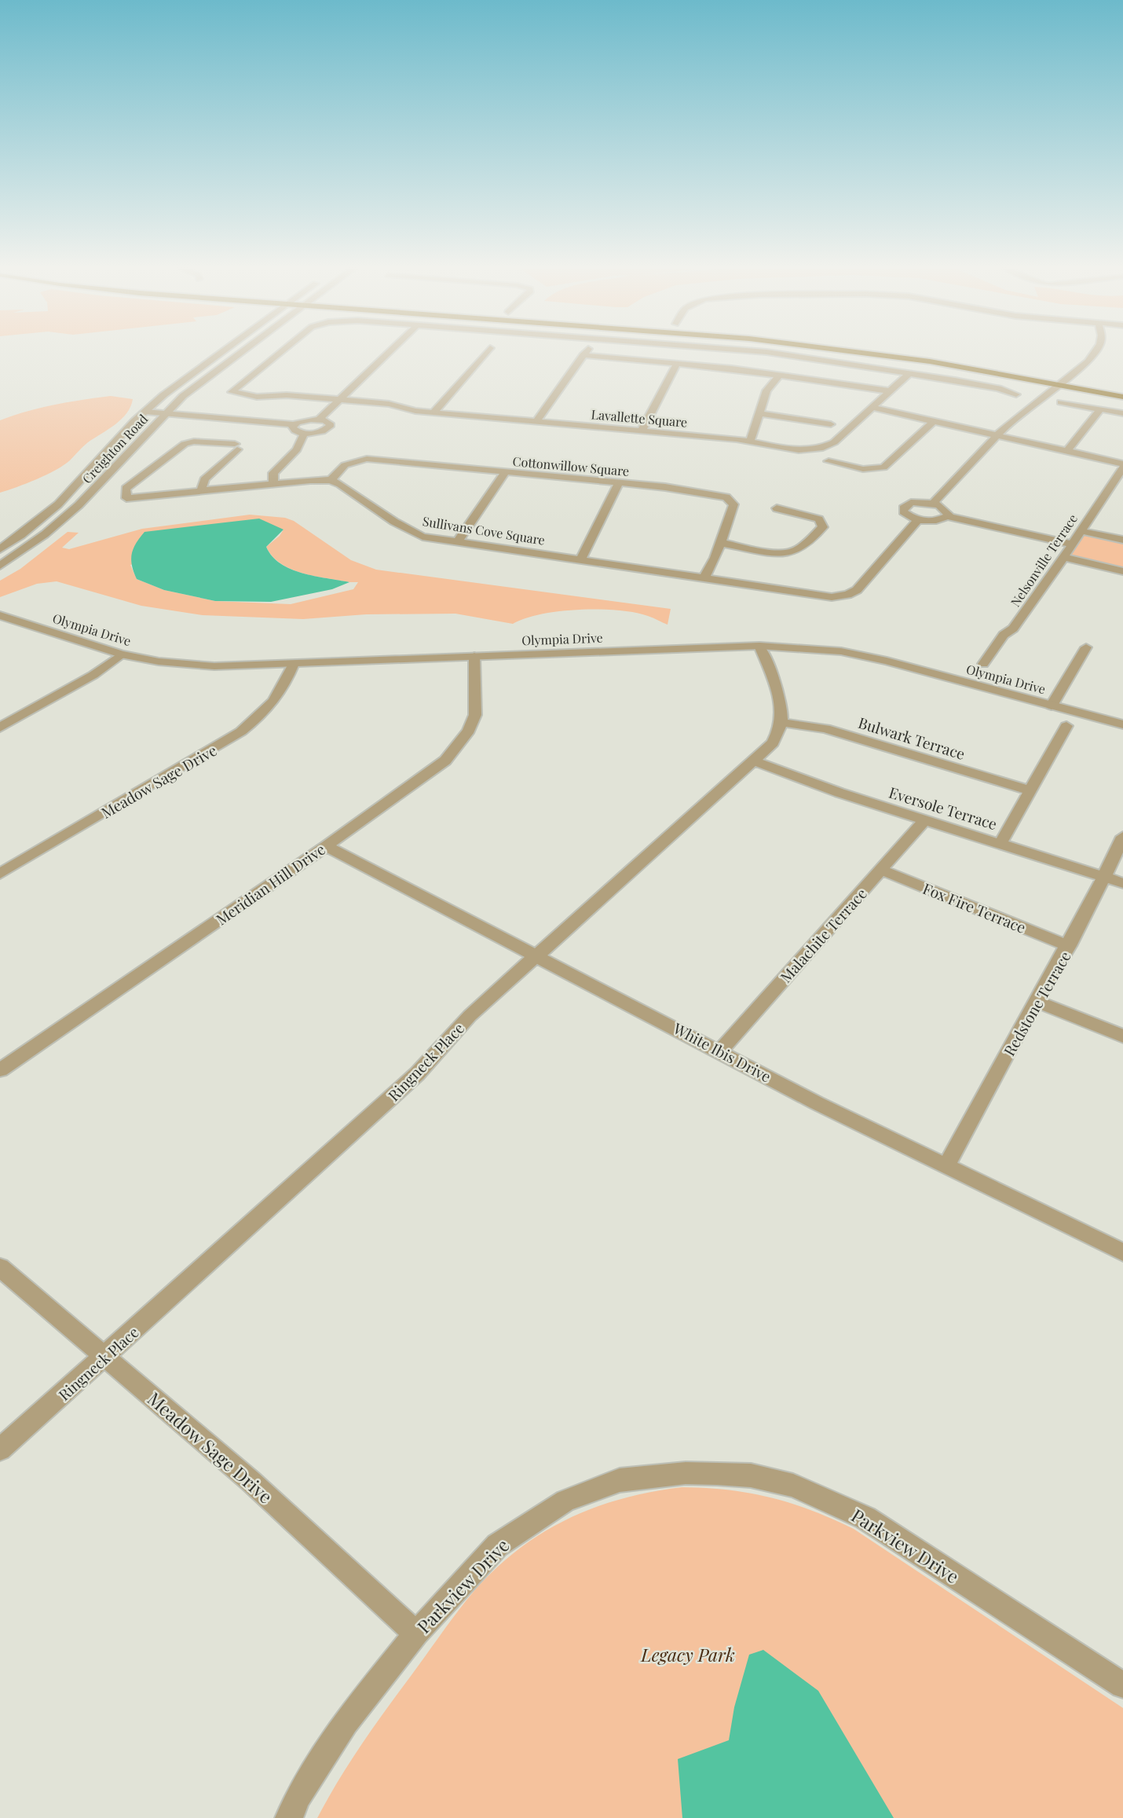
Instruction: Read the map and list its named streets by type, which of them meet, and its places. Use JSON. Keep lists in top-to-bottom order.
{
  "streets": {
    "street": [
      "Lavallette Square",
      "Creighton Road",
      "Cottonwillow Square",
      "Sullivans Cove Square",
      "Nelsonville Terrace",
      "Olympia Drive",
      "Bulwark Terrace",
      "Meadow Sage Drive",
      "Eversole Terrace",
      "Meridian Hill Drive",
      "Fox Fire Terrace",
      "Malachite Terrace",
      "Redstone Terrace",
      "White Ibis Drive",
      "Ringneck Place",
      "Parkview Drive"
    ]
  },
  "crossings": [
    ["Cottonwillow Square", "Sullivans Cove Square"],
    ["Olympia Drive", "Meadow Sage Drive"],
    ["Olympia Drive", "Meridian Hill Drive"],
    ["Bulwark Terrace", "Ringneck Place"],
    ["Meadow Sage Drive", "Ringneck Place"],
    ["Meadow Sage Drive", "Parkview Drive"],
    ["Eversole Terrace", "Malachite Terrace"],
    ["Eversole Terrace", "Redstone Terrace"],
    ["Eversole Terrace", "Ringneck Place"],
    ["Meridian Hill Drive", "White Ibis Drive"],
    ["Fox Fire Terrace", "Malachite Terrace"],
    ["Fox Fire Terrace", "Redstone Terrace"],
    ["Malachite Terrace", "White Ibis Drive"],
    ["Redstone Terrace", "White Ibis Drive"],
    ["White Ibis Drive", "Ringneck Place"]
  ],
  "parks": ["Legacy Park"]
}
